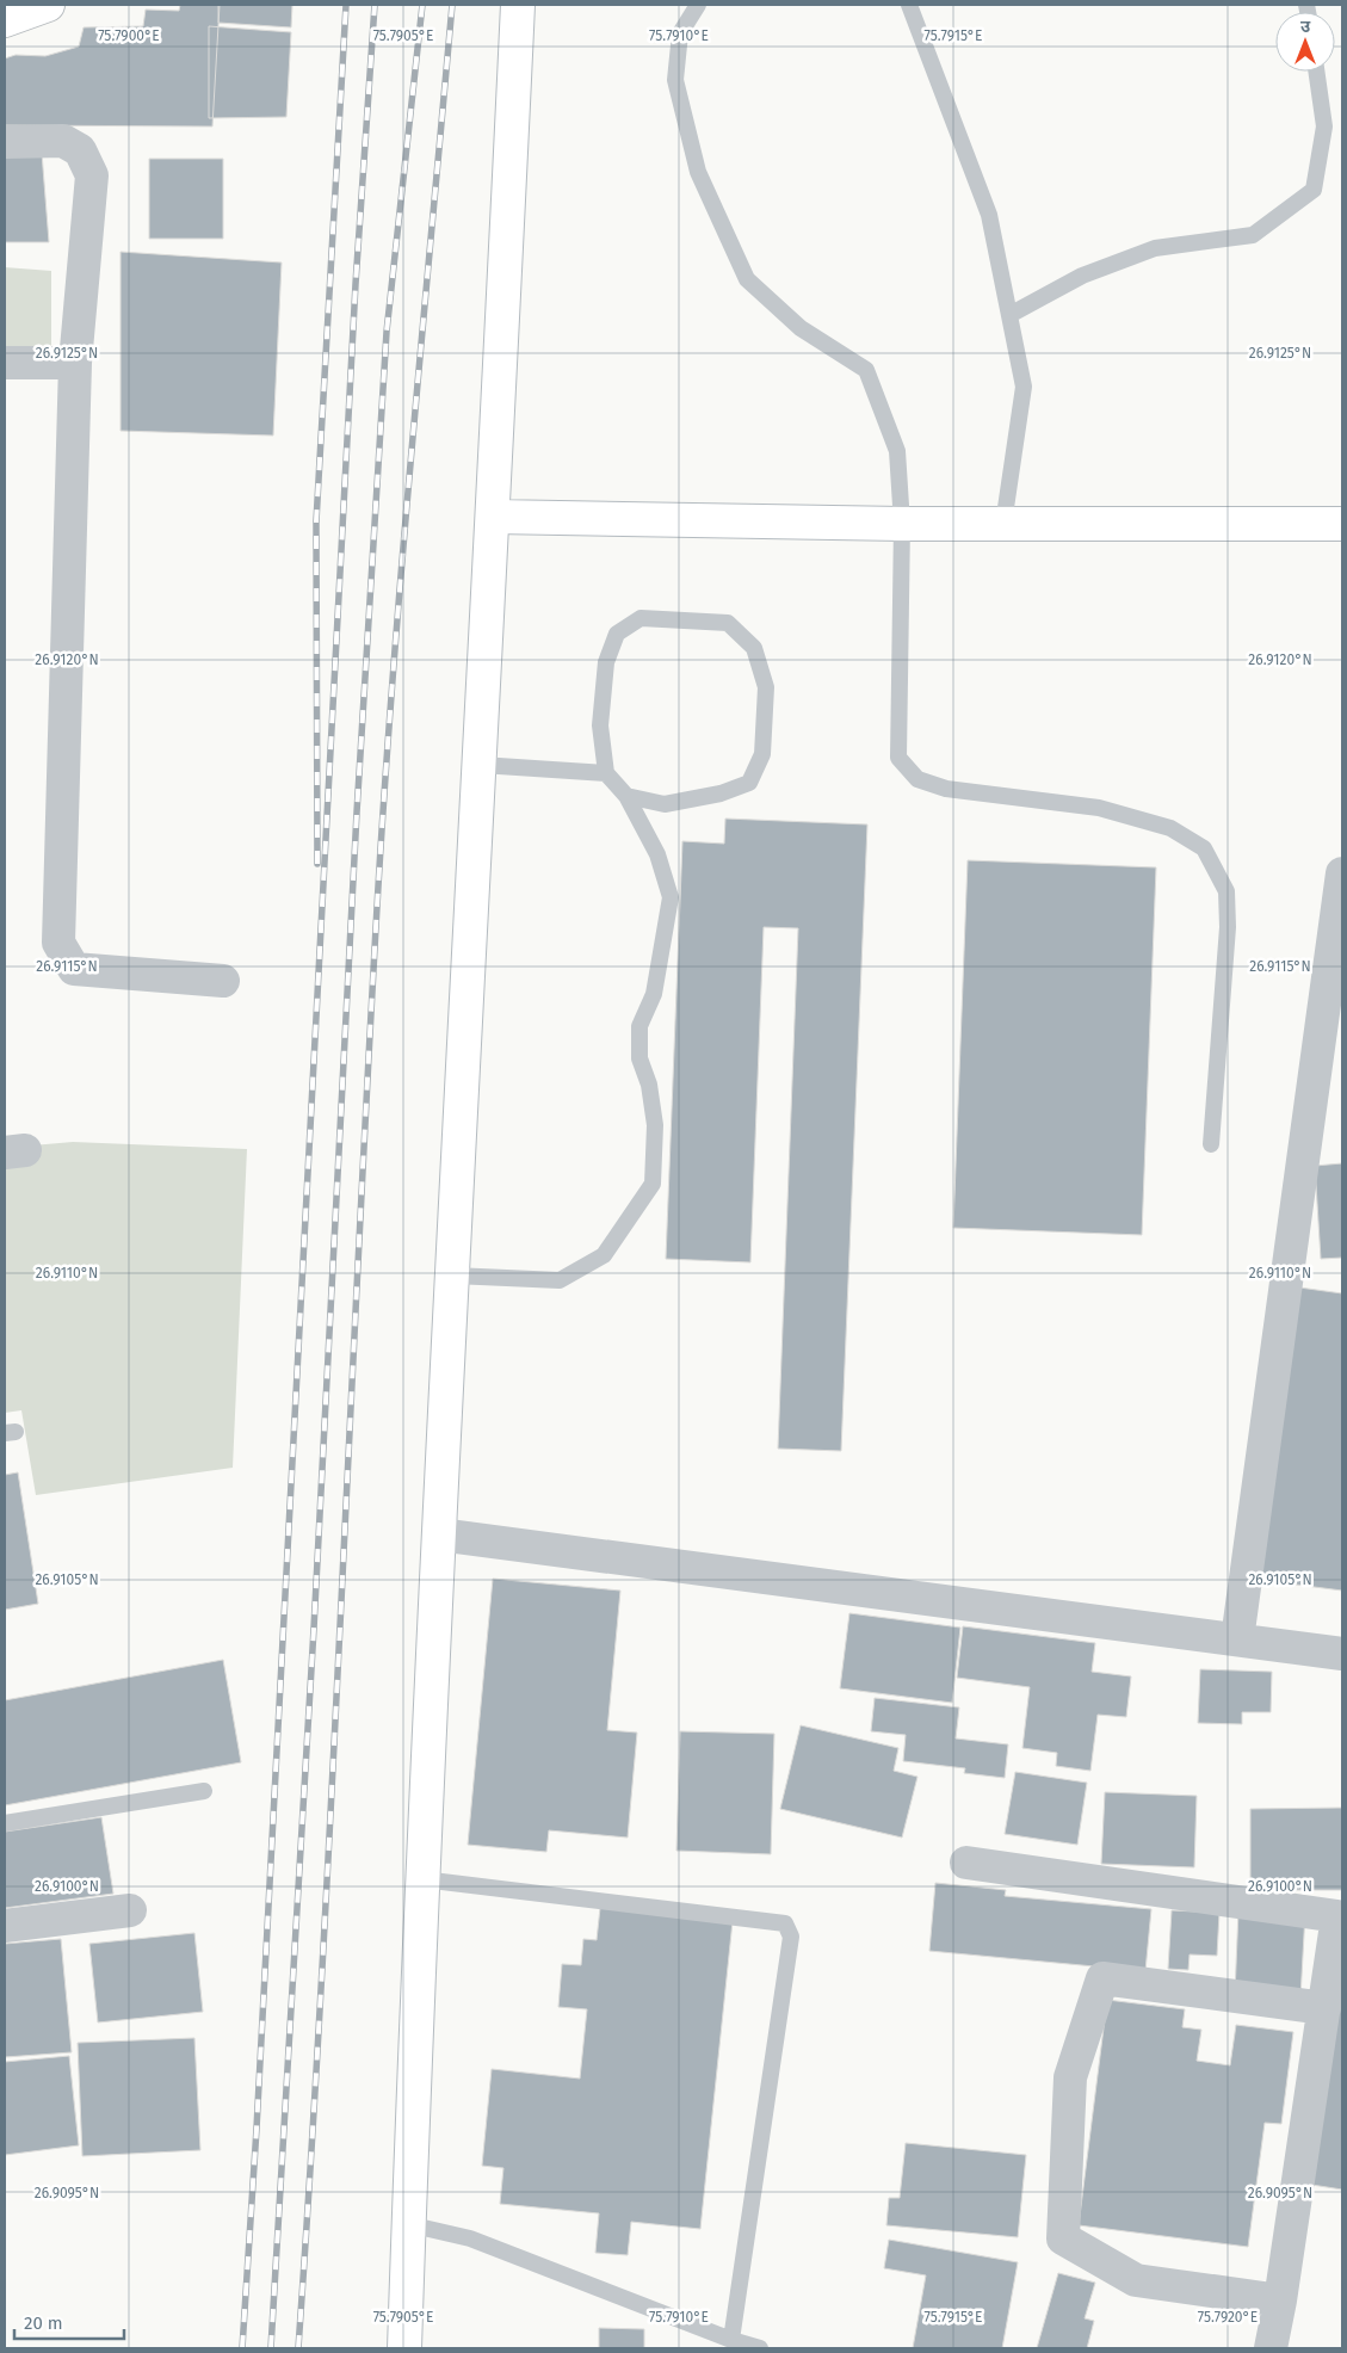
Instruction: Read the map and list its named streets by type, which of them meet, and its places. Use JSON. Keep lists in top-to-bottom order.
{
  "scale_bar": "20 m",
  "north": "top",
  "coordinates": [
    "75.7900°E",
    "75.7905°E",
    "75.7910°E",
    "75.7915°E",
    "26.9125°N",
    "26.9120°N",
    "26.9115°N",
    "26.9110°N",
    "26.9105°N",
    "26.9100°N",
    "26.9095°N",
    "75.7920°E"
  ]
}
